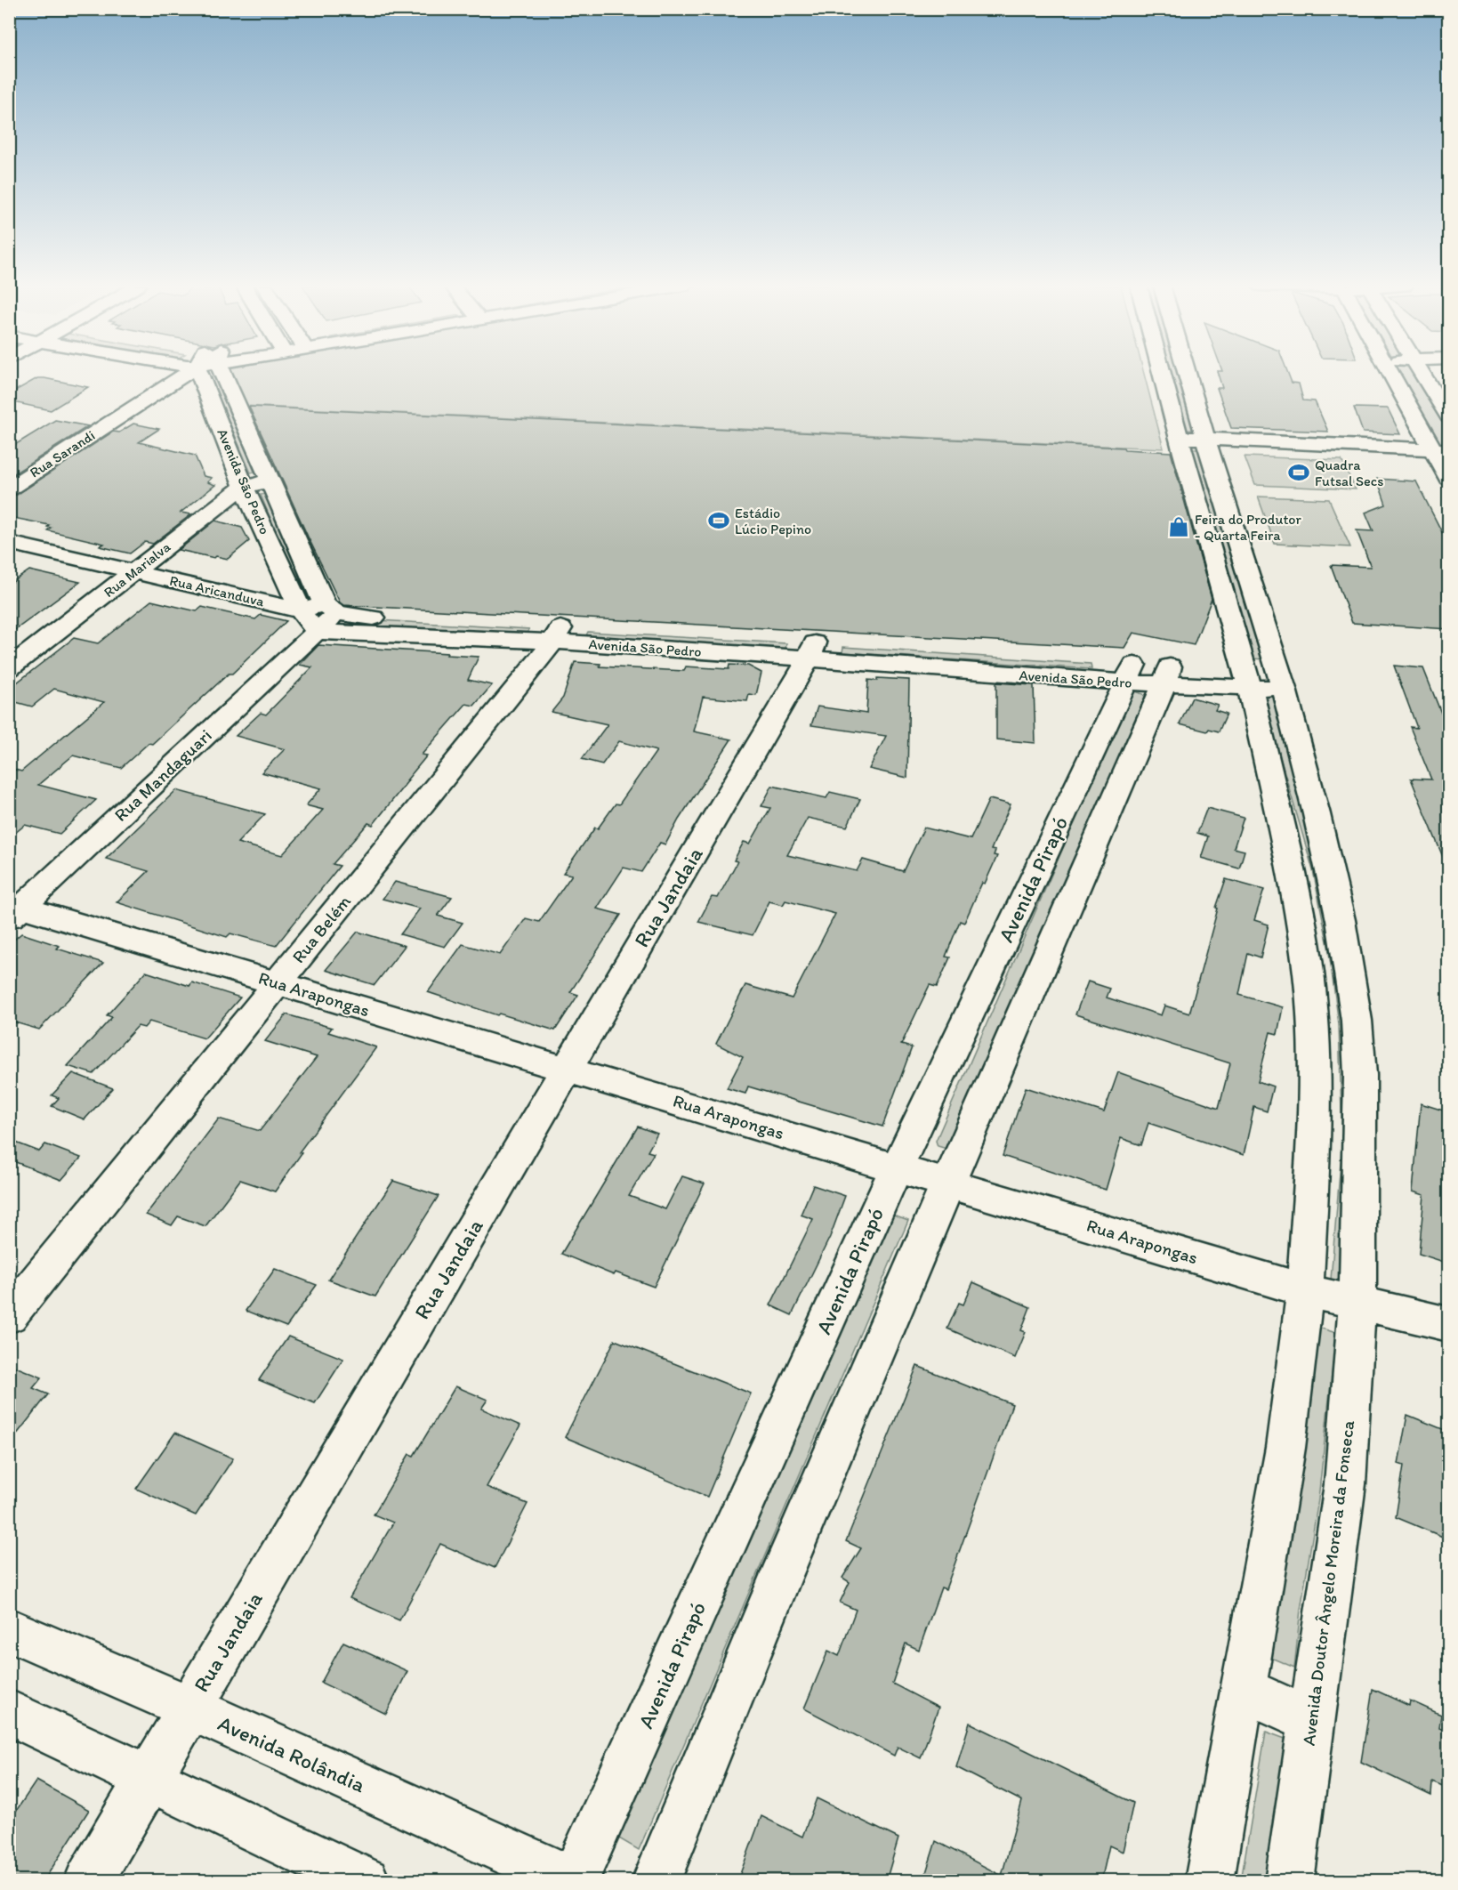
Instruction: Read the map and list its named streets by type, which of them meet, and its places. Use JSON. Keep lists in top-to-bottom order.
{
  "streets": {
    "street": [
      "Rua Sarandi",
      "Avenida São Pedro",
      "Rua Marialva",
      "Rua Aricanduva",
      "Rua Mandaguari",
      "Avenida Pirapó",
      "Rua Jandaia",
      "Rua Belém",
      "Rua Arapongas",
      "Avenida Doutor Ângelo Moreira da Fonseca",
      "Avenida Rolândia"
    ]
  },
  "crossings": [
    ["Avenida São Pedro", "Rua Marialva"],
    ["Avenida São Pedro", "Rua Aricanduva"],
    ["Avenida São Pedro", "Rua Mandaguari"],
    ["Avenida São Pedro", "Avenida Pirapó"],
    ["Avenida São Pedro", "Rua Jandaia"],
    ["Avenida São Pedro", "Rua Belém"],
    ["Avenida São Pedro", "Avenida Doutor Ângelo Moreira da Fonseca"],
    ["Rua Marialva", "Rua Aricanduva"],
    ["Rua Mandaguari", "Rua Arapongas"],
    ["Avenida Pirapó", "Rua Arapongas"],
    ["Avenida Pirapó", "Avenida Rolândia"],
    ["Rua Jandaia", "Rua Arapongas"],
    ["Rua Jandaia", "Avenida Rolândia"],
    ["Rua Belém", "Rua Arapongas"],
    ["Rua Arapongas", "Avenida Doutor Ângelo Moreira da Fonseca"]
  ],
  "places": {
    "sports": ["Quadra Futsal Secs", "Estádio Lúcio Pepino"],
    "shop": ["Feira do Produtor - Quarta Feira"]
  }
}
